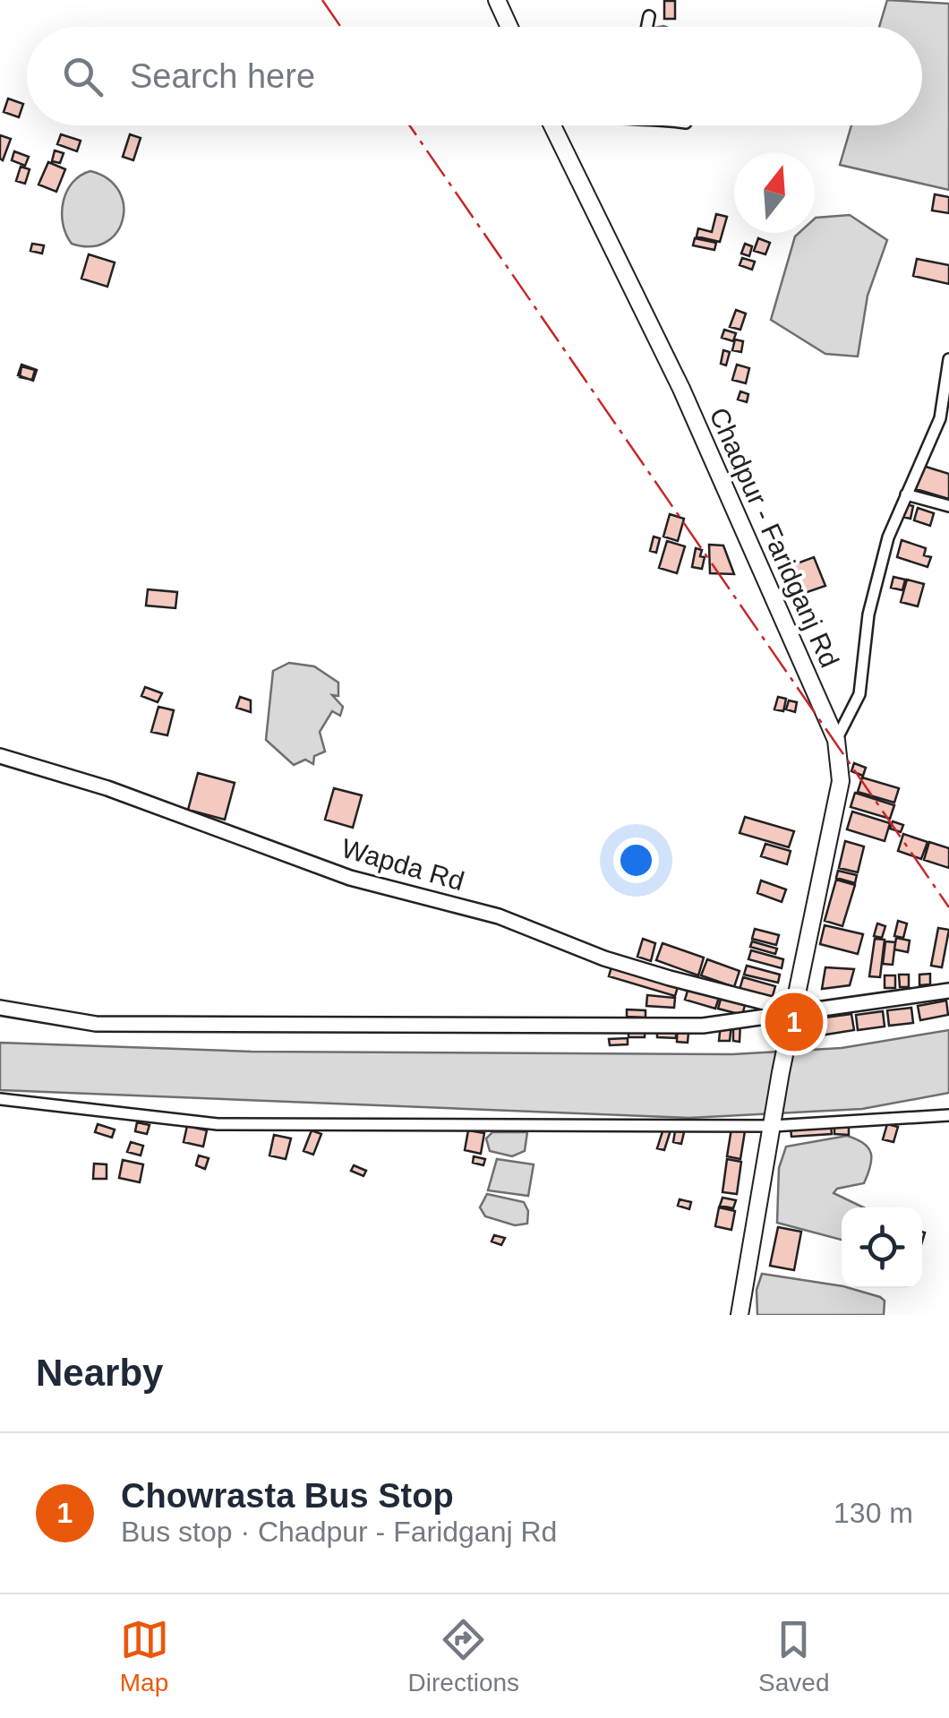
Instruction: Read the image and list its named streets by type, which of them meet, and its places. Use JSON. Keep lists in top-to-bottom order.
{
  "streets": {
    "main road": ["Chadpur - Faridganj Rd", "Wapda Rd"]
  },
  "crossings": [
    ["Chadpur - Faridganj Rd", "Wapda Rd"]
  ],
  "north": "top",
  "page": {
    "search": "Search here",
    "pins": "1",
    "heading": "Nearby",
    "list": [
      {
        "mark": "1",
        "name": "Chowrasta Bus Stop",
        "note": "Bus stop · Chadpur - Faridganj Rd",
        "value": "130 m"
      }
    ],
    "nav": ["Map", "Directions", "Saved"]
  }
}
